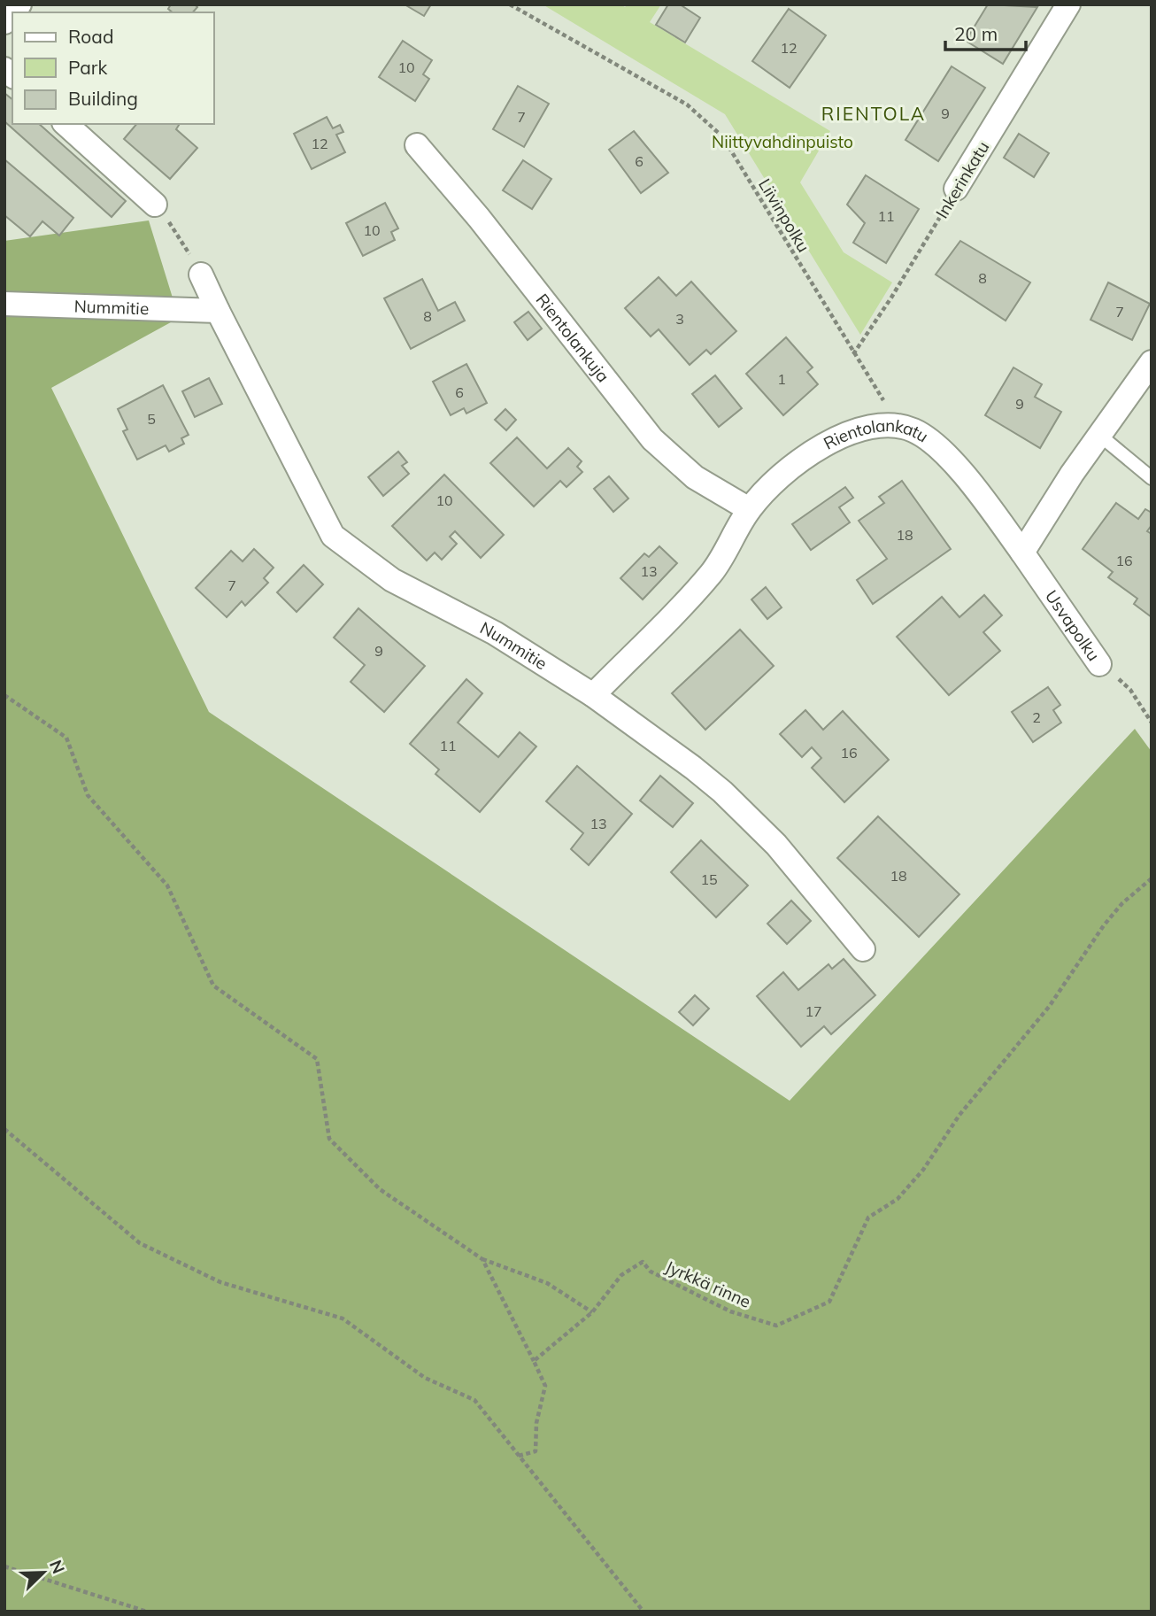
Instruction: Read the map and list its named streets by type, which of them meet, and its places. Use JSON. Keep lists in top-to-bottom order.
{
  "streets": {
    "street": [
      "Inkerinkatu",
      "Nummitie",
      "Rientolankuja",
      "Rientolankatu",
      "Usvapolku"
    ],
    "path": ["Liivinpolku", "Jyrkkä rinne"]
  },
  "crossings": [
    ["Inkerinkatu", "Liivinpolku"],
    ["Liivinpolku", "Rientolankatu"],
    ["Nummitie", "Rientolankatu"],
    ["Rientolankuja", "Rientolankatu"],
    ["Rientolankatu", "Usvapolku"]
  ],
  "districts": ["RIENTOLA"],
  "parks": ["Niittyvahdinpuisto"],
  "house_numbers": [
    "12",
    "10",
    "9",
    "7",
    "12",
    "6",
    "11",
    "10",
    "8",
    "7",
    "8",
    "3",
    "1",
    "6",
    "9",
    "5",
    "10",
    "18",
    "16",
    "13",
    "7",
    "9",
    "2",
    "11",
    "16",
    "13",
    "18",
    "15",
    "17"
  ],
  "legend": ["Road", "Park", "Building"],
  "scale_bar": "20 m",
  "north": "top right"
}
